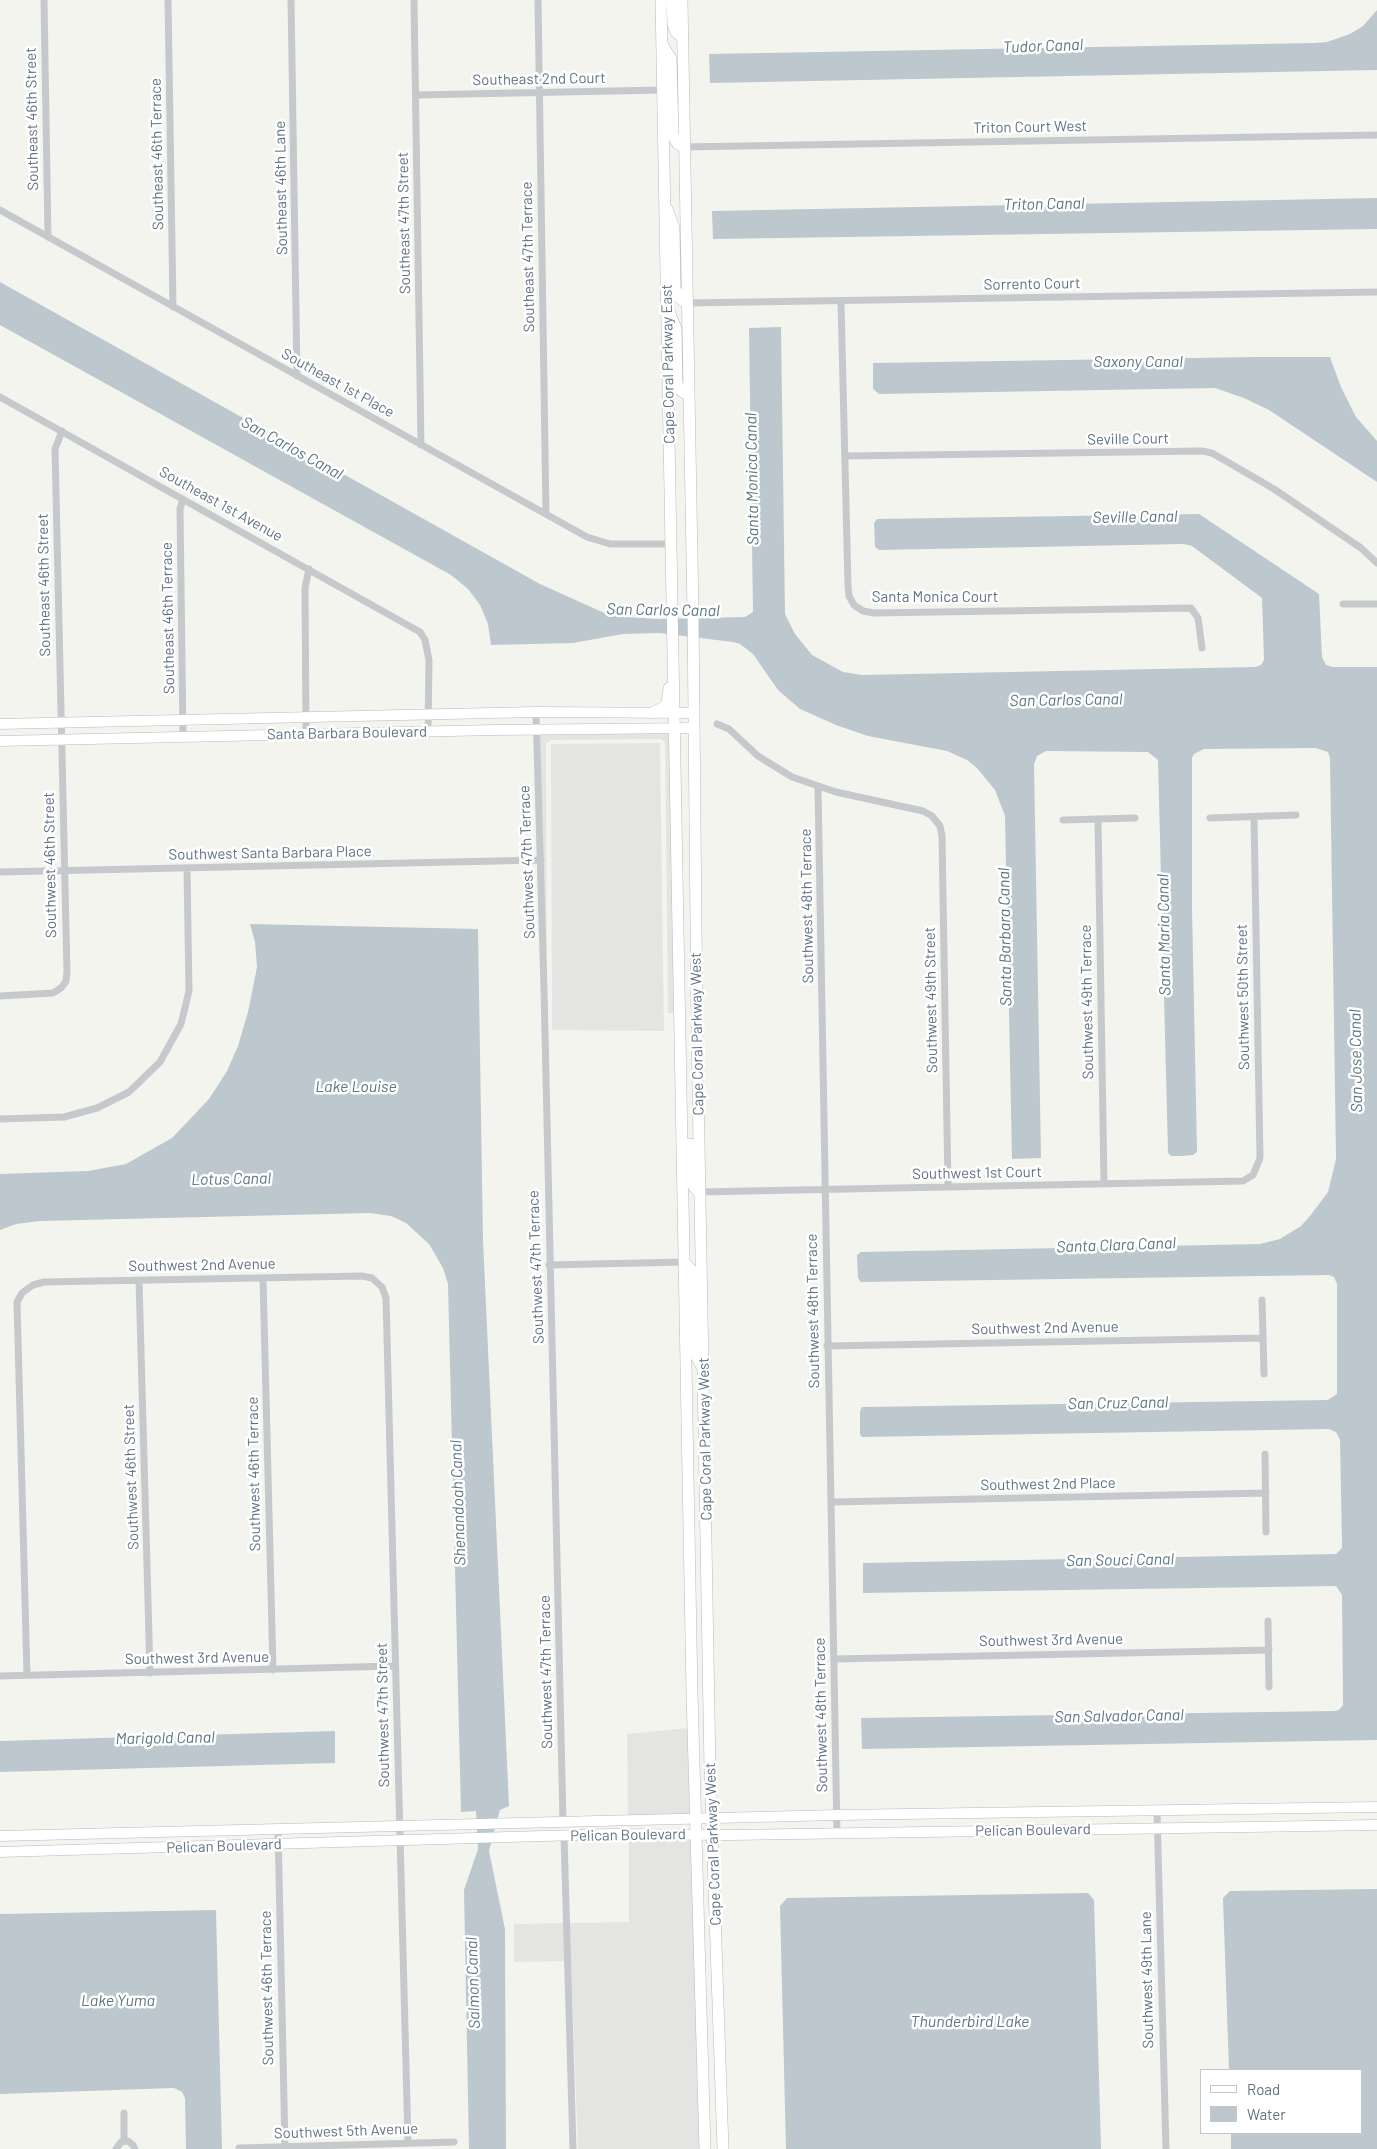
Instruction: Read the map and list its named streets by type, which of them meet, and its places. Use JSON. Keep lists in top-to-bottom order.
{
  "streets": {
    "main road": ["Cape Coral Parkway East", "Cape Coral Parkway West"],
    "street": [
      "Southeast 2nd Court",
      "Southeast 46th Street",
      "Triton Court West",
      "Southeast 46th Terrace",
      "Southeast 46th Lane",
      "Southeast 47th Street",
      "Southeast 47th Terrace",
      "Sorrento Court",
      "Southeast 1st Place",
      "Seville Court",
      "Southeast 1st Avenue",
      "Santa Monica Court",
      "Santa Barbara Boulevard",
      "Southwest Santa Barbara Place",
      "Southwest 47th Terrace",
      "Southwest 46th Street",
      "Southwest 48th Terrace",
      "Southwest 50th Street",
      "Southwest 49th Street",
      "Southwest 49th Terrace",
      "Southwest 1st Court",
      "Southwest 2nd Avenue",
      "Southwest 46th Terrace",
      "Southwest 2nd Place",
      "Southwest 3rd Avenue",
      "Southwest 47th Street",
      "Pelican Boulevard",
      "Southwest 49th Lane",
      "Southwest 5th Avenue"
    ]
  },
  "crossings": [
    ["Southeast 2nd Court", "Southeast 47th Street"],
    ["Southeast 2nd Court", "Southeast 47th Terrace"],
    ["Southeast 2nd Court", "Cape Coral Parkway East"],
    ["Southeast 46th Street", "Southeast 1st Place"],
    ["Southeast 46th Street", "Southeast 1st Avenue"],
    ["Southeast 46th Street", "Santa Barbara Boulevard"],
    ["Southeast 46th Street", "Southwest 46th Street"],
    ["Triton Court West", "Cape Coral Parkway East"],
    ["Southeast 46th Terrace", "Southeast 1st Place"],
    ["Southeast 46th Terrace", "Southeast 1st Avenue"],
    ["Southeast 46th Terrace", "Santa Barbara Boulevard"],
    ["Southeast 46th Lane", "Southeast 1st Place"],
    ["Southeast 47th Street", "Southeast 1st Place"],
    ["Southeast 47th Terrace", "Southeast 1st Place"],
    ["Sorrento Court", "Cape Coral Parkway East"],
    ["Sorrento Court", "Santa Monica Court"],
    ["Cape Coral Parkway East", "Southeast 1st Place"],
    ["Cape Coral Parkway East", "Santa Barbara Boulevard"],
    ["Cape Coral Parkway East", "Cape Coral Parkway West"],
    ["Seville Court", "Santa Monica Court"],
    ["Southeast 1st Avenue", "Santa Barbara Boulevard"],
    ["Santa Barbara Boulevard", "Southwest 47th Terrace"],
    ["Santa Barbara Boulevard", "Southwest 46th Street"],
    ["Santa Barbara Boulevard", "Cape Coral Parkway West"],
    ["Southwest Santa Barbara Place", "Southwest 47th Terrace"],
    ["Southwest Santa Barbara Place", "Southwest 46th Street"],
    ["Southwest 47th Terrace", "Pelican Boulevard"],
    ["Southwest 46th Street", "Southwest 2nd Avenue"],
    ["Southwest 46th Street", "Southwest 3rd Avenue"],
    ["Southwest 48th Terrace", "Southwest 49th Street"],
    ["Southwest 48th Terrace", "Southwest 1st Court"],
    ["Southwest 48th Terrace", "Southwest 2nd Avenue"],
    ["Southwest 48th Terrace", "Southwest 2nd Place"],
    ["Southwest 48th Terrace", "Southwest 3rd Avenue"],
    ["Southwest 48th Terrace", "Pelican Boulevard"],
    ["Southwest 50th Street", "Southwest 1st Court"],
    ["Southwest 49th Street", "Southwest 1st Court"],
    ["Southwest 49th Terrace", "Southwest 1st Court"],
    ["Cape Coral Parkway West", "Southwest 1st Court"],
    ["Cape Coral Parkway West", "Pelican Boulevard"],
    ["Southwest 2nd Avenue", "Southwest 46th Terrace"],
    ["Southwest 2nd Avenue", "Southwest 3rd Avenue"],
    ["Southwest 2nd Avenue", "Southwest 47th Street"],
    ["Southwest 46th Terrace", "Southwest 3rd Avenue"],
    ["Southwest 46th Terrace", "Pelican Boulevard"],
    ["Southwest 46th Terrace", "Southwest 5th Avenue"],
    ["Southwest 3rd Avenue", "Southwest 47th Street"],
    ["Southwest 47th Street", "Pelican Boulevard"],
    ["Southwest 47th Street", "Southwest 5th Avenue"],
    ["Pelican Boulevard", "Southwest 49th Lane"]
  ],
  "water": [
    "Tudor Canal",
    "Triton Canal",
    "Saxony Canal",
    "San Carlos Canal",
    "Santa Monica Canal",
    "Seville Canal",
    "Santa Maria Canal",
    "Santa Barbara Canal",
    "San Jose Canal",
    "Lake Louise",
    "Lotus Canal",
    "Santa Clara Canal",
    "San Cruz Canal",
    "Shenandoah Canal",
    "San Souci Canal",
    "San Salvador Canal",
    "Marigold Canal",
    "Salmon Canal",
    "Lake Yuma",
    "Thunderbird Lake"
  ],
  "legend": ["Road", "Water"]
}
